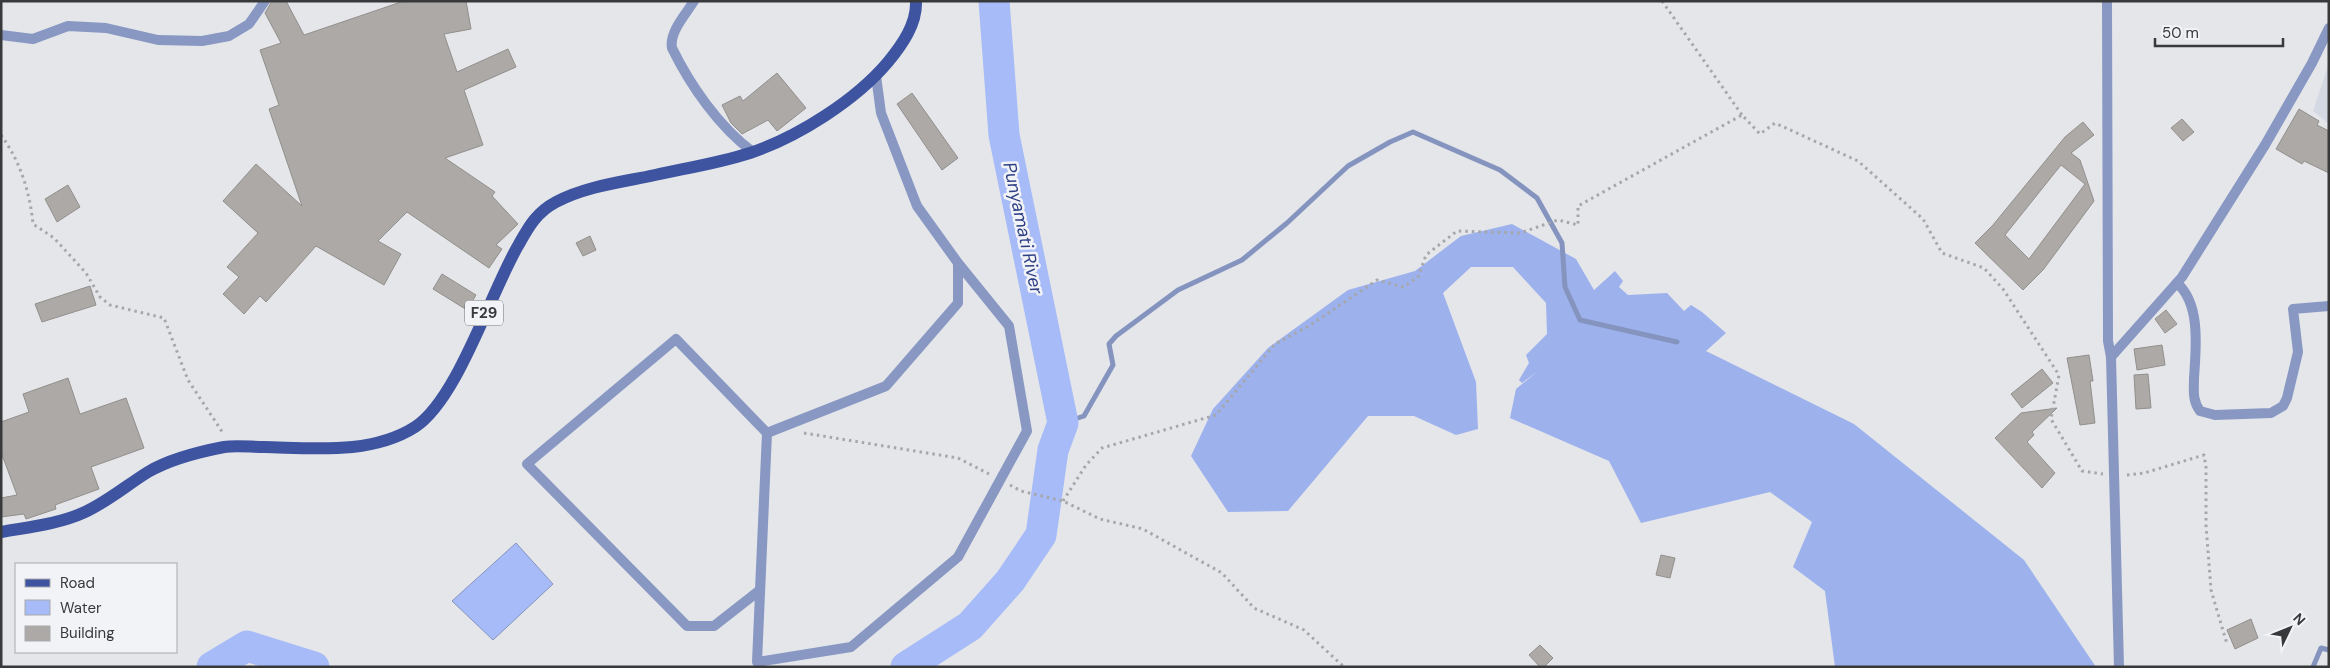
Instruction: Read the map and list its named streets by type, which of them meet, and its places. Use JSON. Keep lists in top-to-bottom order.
{
  "streets": {
    "main road": ["F29"]
  },
  "water": ["Punyamati River"],
  "legend": ["Road", "Water", "Building"],
  "scale_bar": "50 m",
  "north": "top right"
}
